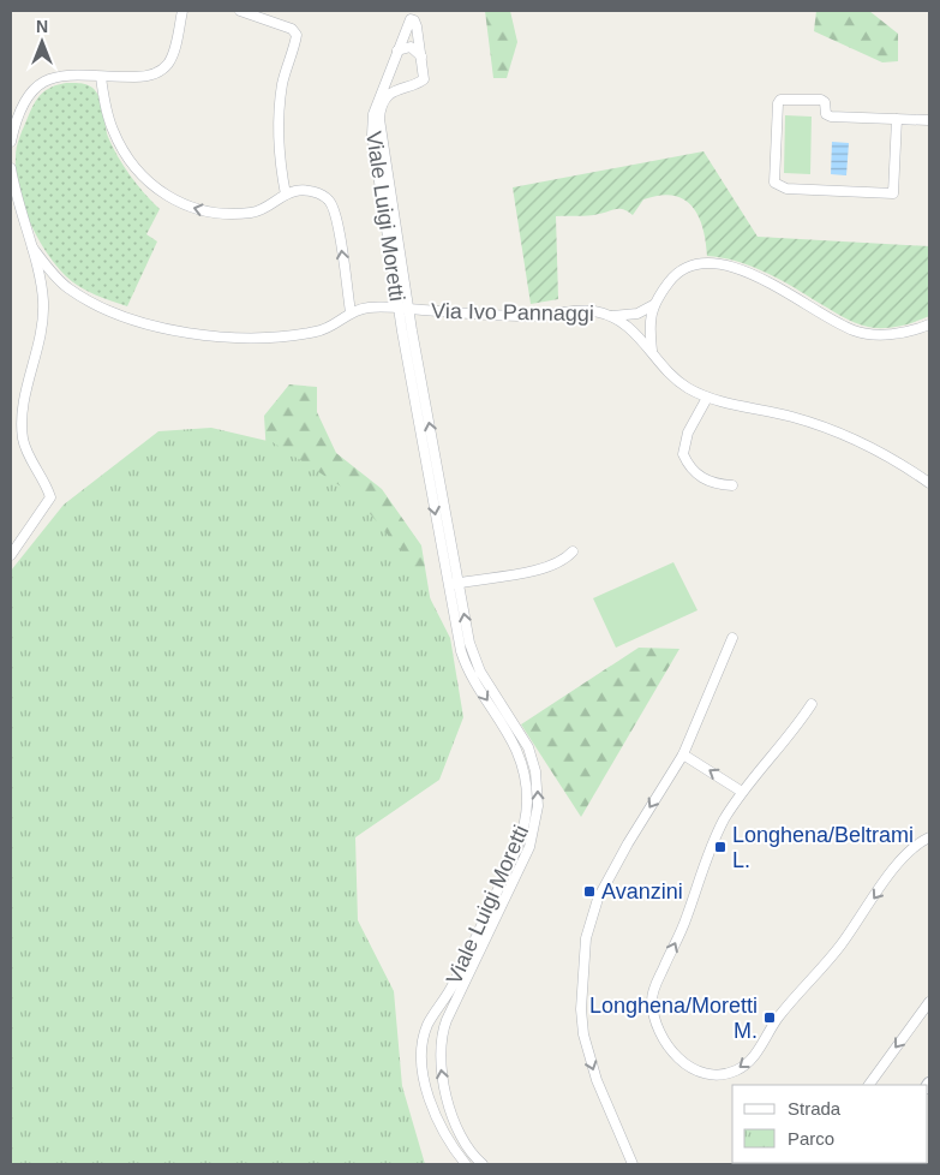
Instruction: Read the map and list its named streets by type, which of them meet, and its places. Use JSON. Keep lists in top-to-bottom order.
{
  "streets": {
    "street": ["Viale Luigi Moretti", "Via Ivo Pannaggi"]
  },
  "crossings": [
    ["Viale Luigi Moretti", "Via Ivo Pannaggi"]
  ],
  "places": {
    "transit": ["Longhena/Beltrami L.", "Avanzini", "Longhena/Moretti M."]
  },
  "legend": ["Strada", "Parco"],
  "north": "top"
}
